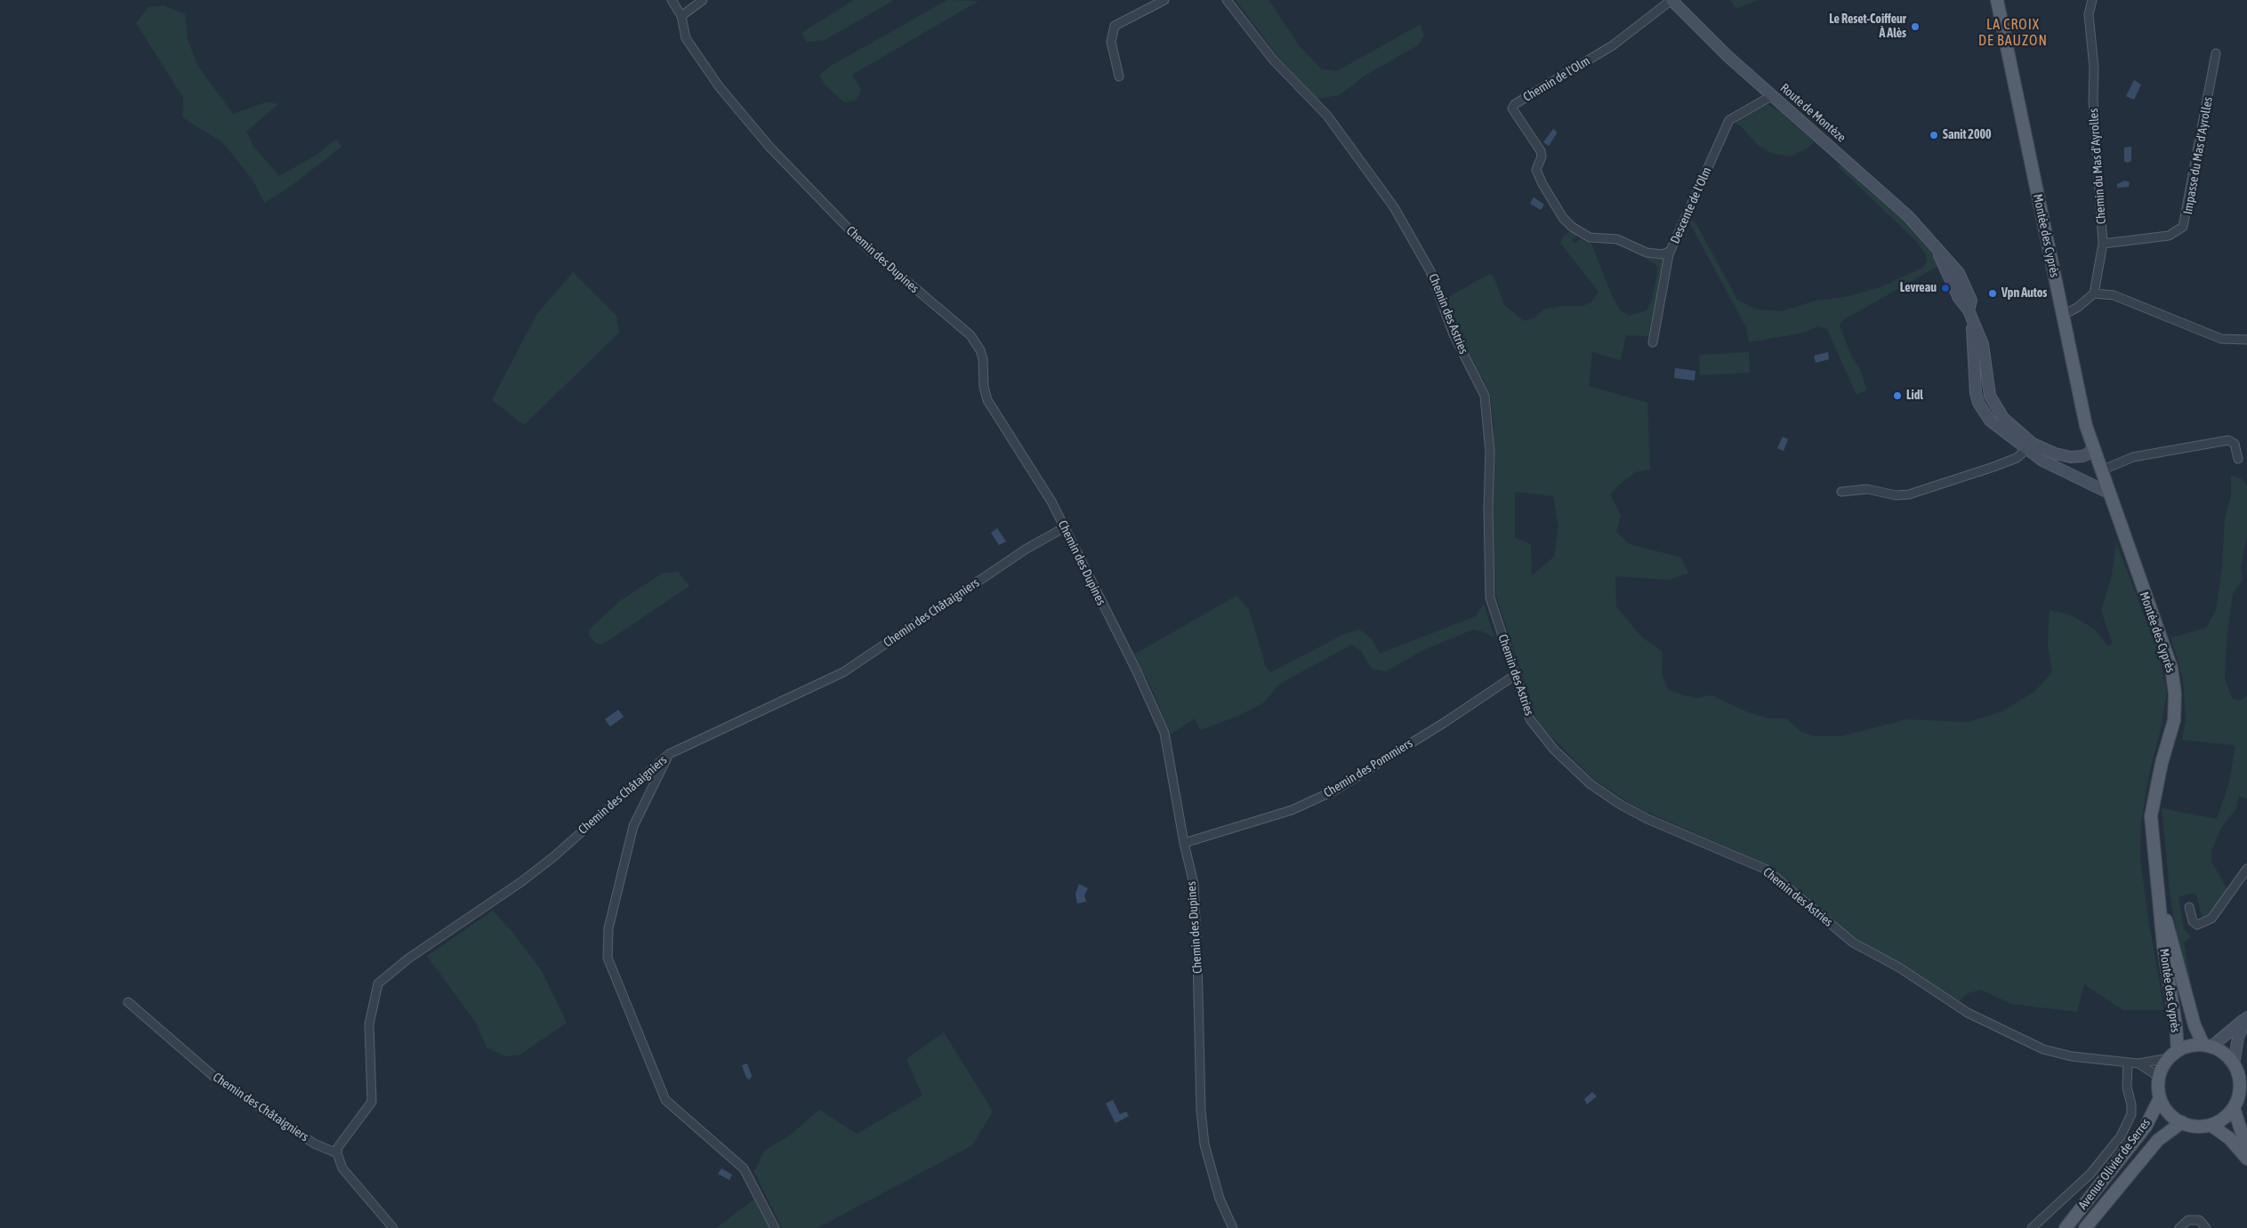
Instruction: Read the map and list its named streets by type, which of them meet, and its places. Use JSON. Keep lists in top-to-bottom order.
{
  "streets": {
    "main road": ["Montée des Cyprès", "Avenue Olivier de Serres"],
    "street": [
      "Chemin de l'Olm",
      "Route de Montèze",
      "Impasse du Mas d'Ayrolles",
      "Chemin du Mas d'Ayrolles",
      "Descente de l'Olm",
      "Chemin des Dupines",
      "Chemin des Astries",
      "Chemin des Châtaigniers",
      "Chemin des Pommiers"
    ]
  },
  "crossings": [
    ["Chemin de l'Olm", "Route de Montèze"],
    ["Chemin de l'Olm", "Descente de l'Olm"],
    ["Route de Montèze", "Descente de l'Olm"],
    ["Route de Montèze", "Montée des Cyprès"],
    ["Impasse du Mas d'Ayrolles", "Chemin du Mas d'Ayrolles"],
    ["Montée des Cyprès", "Chemin des Astries"],
    ["Montée des Cyprès", "Avenue Olivier de Serres"],
    ["Chemin des Dupines", "Chemin des Châtaigniers"],
    ["Chemin des Dupines", "Chemin des Pommiers"],
    ["Chemin des Astries", "Chemin des Pommiers"],
    ["Chemin des Astries", "Avenue Olivier de Serres"]
  ],
  "districts": ["LA CROIX DE BAUZON"],
  "places": [
    "Le Reset-Coiffeur À Alès",
    "Sanit 2000",
    "Levreau",
    "Vpn Autos",
    "Lidl"
  ]
}
